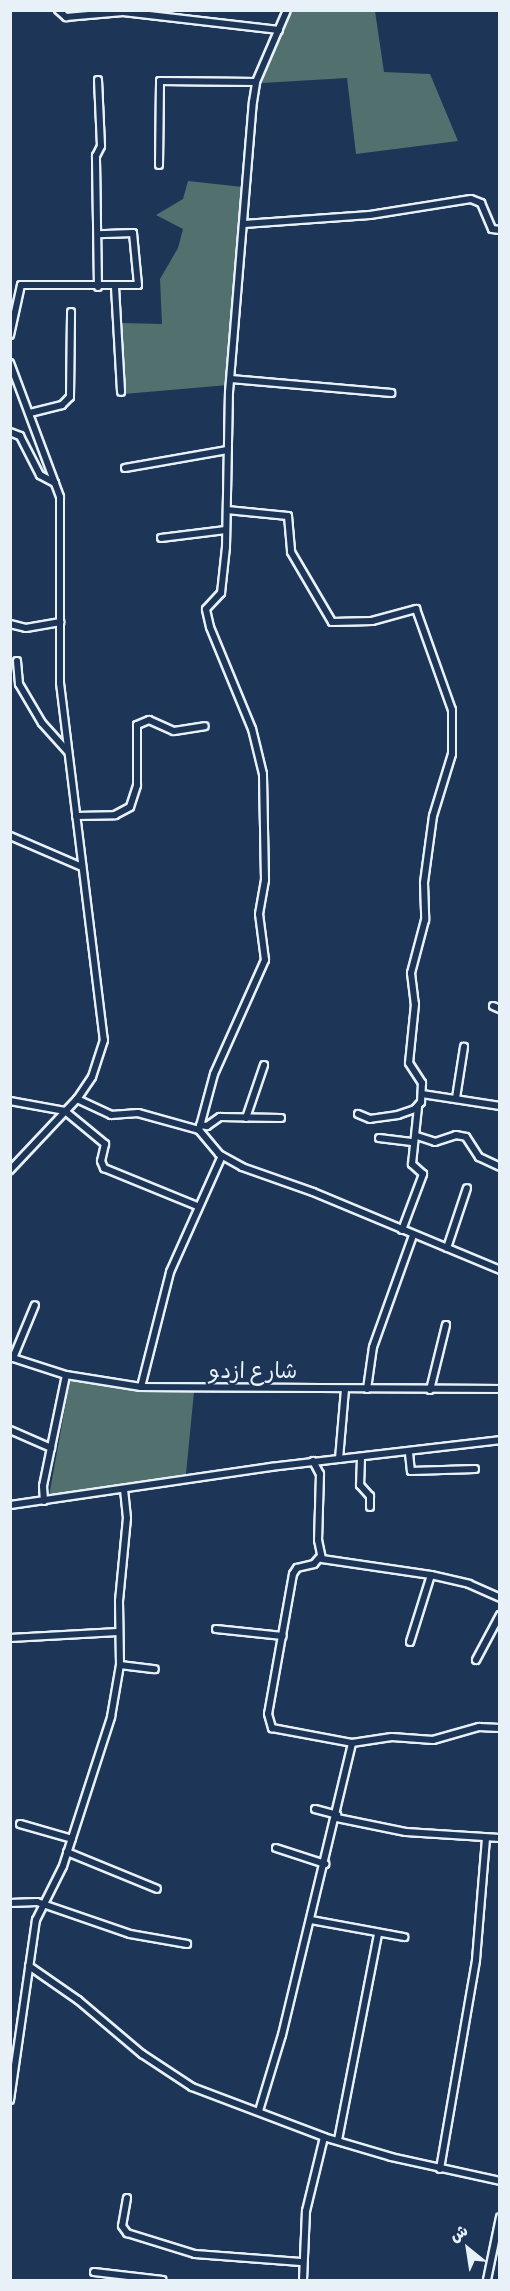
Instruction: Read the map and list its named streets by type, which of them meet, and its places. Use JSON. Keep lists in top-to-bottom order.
{
  "streets": {
    "street": ["شارع ازدو"]
  },
  "north": "top left"
}
